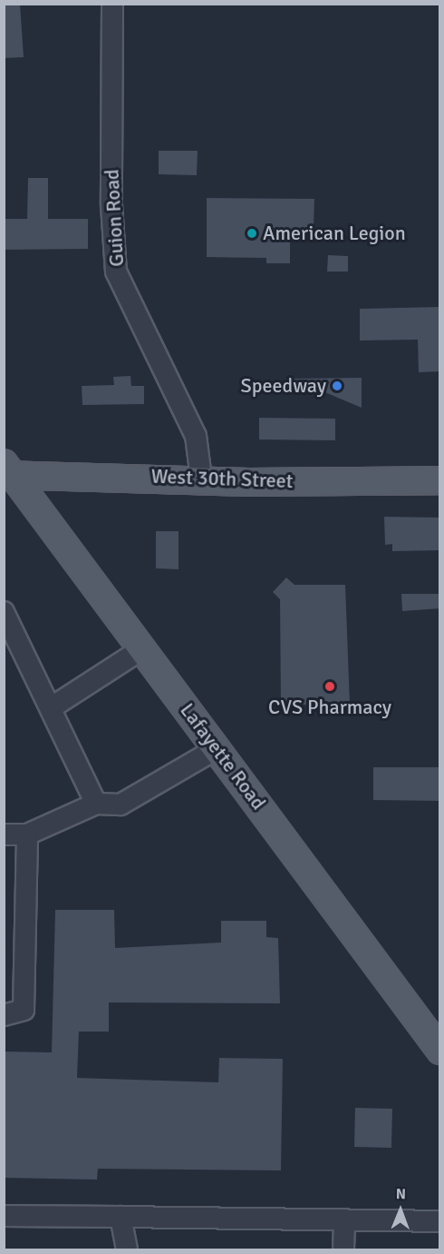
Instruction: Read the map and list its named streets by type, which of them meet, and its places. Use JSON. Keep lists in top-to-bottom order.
{
  "streets": {
    "main road": ["West 30th Street", "Lafayette Road"],
    "street": ["Guion Road"]
  },
  "crossings": [
    ["Guion Road", "West 30th Street"],
    ["West 30th Street", "Lafayette Road"]
  ],
  "places": ["American Legion", "Speedway", "CVS Pharmacy"],
  "north": "top"
}
